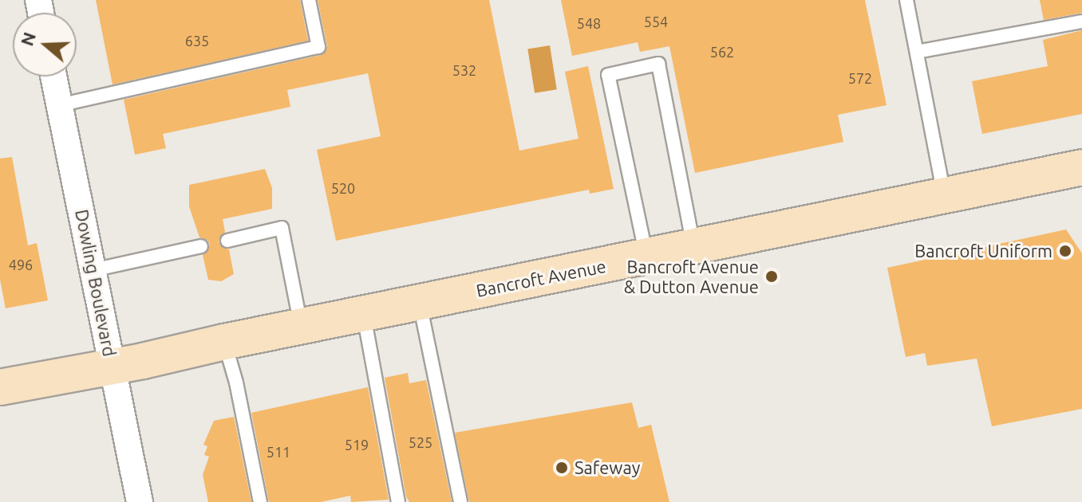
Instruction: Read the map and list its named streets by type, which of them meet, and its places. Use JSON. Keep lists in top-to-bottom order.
{
  "streets": {
    "main road": ["Bancroft Avenue"],
    "street": ["Dowling Boulevard"]
  },
  "crossings": [
    ["Bancroft Avenue", "Dowling Boulevard"]
  ],
  "places": ["Bancroft Uniform", "Bancroft Avenue & Dutton Avenue", "Safeway"],
  "house_numbers": [
    "554",
    "548",
    "635",
    "562",
    "532",
    "572",
    "520",
    "496",
    "525",
    "519",
    "511"
  ],
  "north": "left"
}
